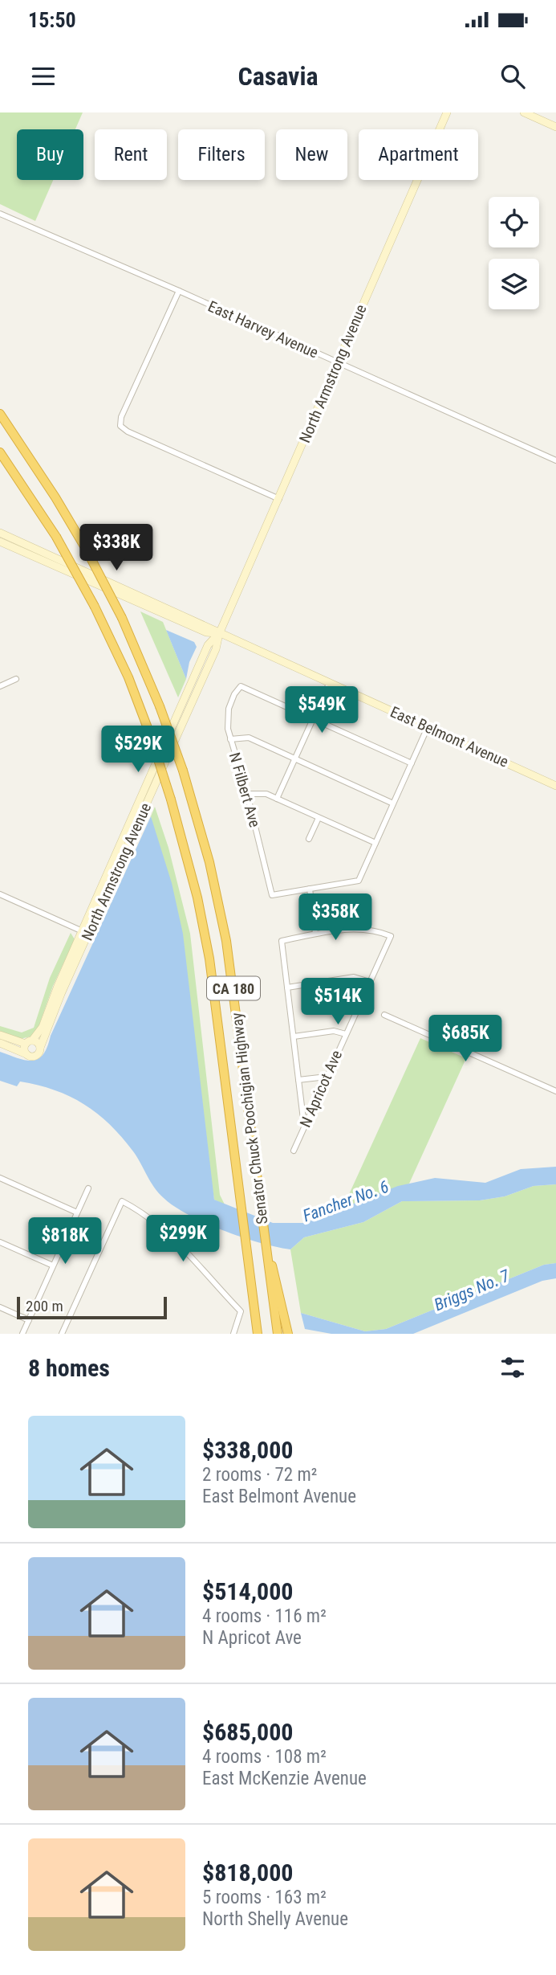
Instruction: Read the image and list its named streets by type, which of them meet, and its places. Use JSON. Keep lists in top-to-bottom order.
{
  "streets": {
    "highway": ["CA 180", "Senator Chuck Poochigian Highway"],
    "street": [
      "East Harvey Avenue",
      "North Armstrong Avenue",
      "East Belmont Avenue",
      "N Filbert Ave",
      "N Apricot Ave"
    ]
  },
  "crossings": [
    ["East Harvey Avenue", "North Armstrong Avenue"],
    ["North Armstrong Avenue", "East Belmont Avenue"]
  ],
  "water": ["Fancher No. 6", "Briggs No. 7"],
  "scale_bar": "200 m",
  "page": {
    "status": "15:50",
    "header": "Casavia",
    "chip": [
      "Buy",
      "Rent",
      "Filters",
      "New",
      "Apartment"
    ],
    "price": [
      "$338K",
      "$549K",
      "$529K",
      "$358K",
      "$514K",
      "$685K",
      "$299K",
      "$818K"
    ],
    "scale": "200 m",
    "heading": "8 homes",
    "list": [
      {
        "name": "$338,000",
        "note": "2 rooms · 72 m² · East Belmont Avenue"
      },
      {
        "name": "$514,000",
        "note": "4 rooms · 116 m² · N Apricot Ave"
      },
      {
        "name": "$685,000",
        "note": "4 rooms · 108 m² · East McKenzie Avenue"
      },
      {
        "name": "$818,000",
        "note": "5 rooms · 163 m² · North Shelly Avenue"
      }
    ]
  }
}
